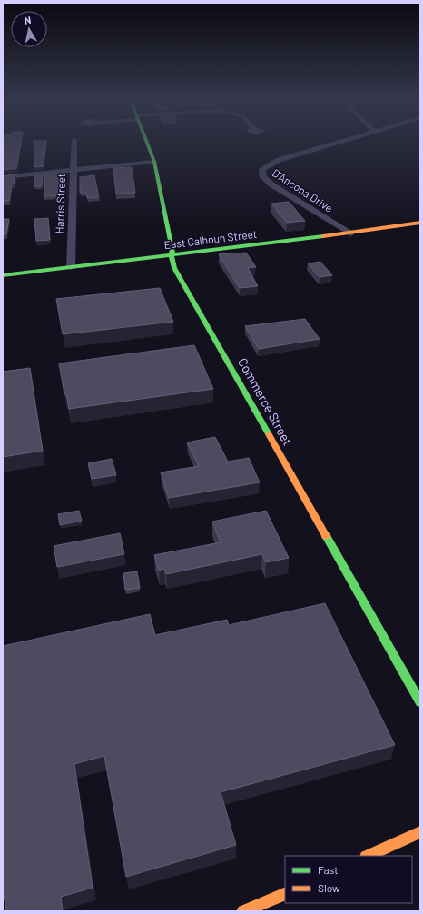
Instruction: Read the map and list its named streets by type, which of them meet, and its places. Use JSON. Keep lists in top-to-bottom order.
{
  "streets": {
    "street": [
      "D'Ancona Drive",
      "Harris Street",
      "East Calhoun Street",
      "Commerce Street"
    ]
  },
  "crossings": [
    ["D'Ancona Drive", "East Calhoun Street"],
    ["Harris Street", "East Calhoun Street"],
    ["East Calhoun Street", "Commerce Street"]
  ],
  "legend": ["Fast", "Slow"],
  "north": "top"
}
